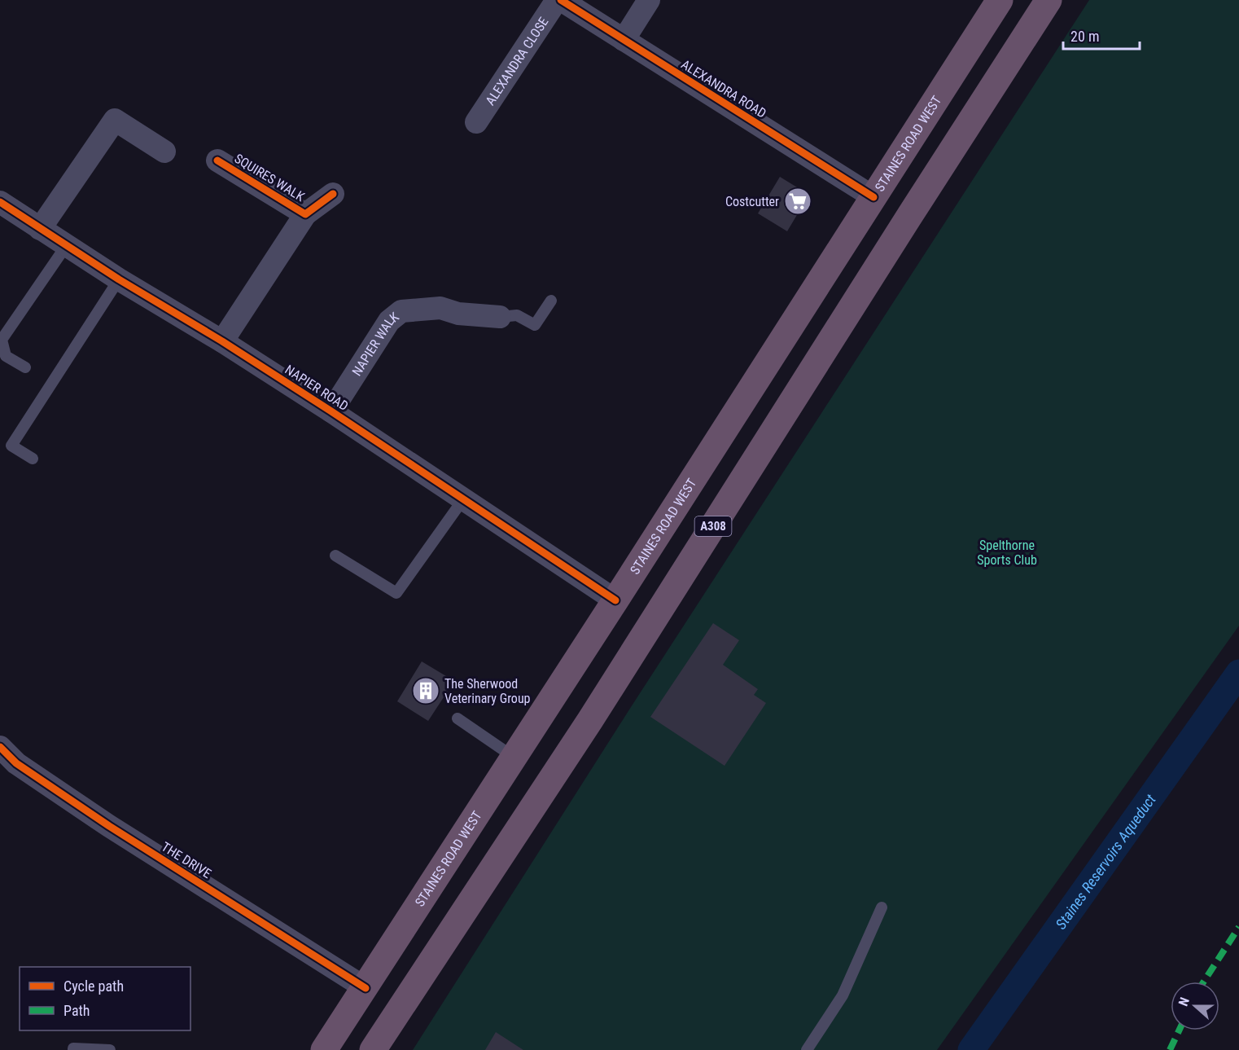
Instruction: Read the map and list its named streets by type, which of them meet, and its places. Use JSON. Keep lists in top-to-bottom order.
{
  "streets": {
    "highway": ["STAINES ROAD WEST", "A308"],
    "street": [
      "ALEXANDRA CLOSE",
      "ALEXANDRA ROAD",
      "SQUIRES WALK",
      "NAPIER WALK",
      "NAPIER ROAD",
      "THE DRIVE"
    ]
  },
  "crossings": [
    ["ALEXANDRA ROAD", "STAINES ROAD WEST"],
    ["STAINES ROAD WEST", "NAPIER ROAD"],
    ["STAINES ROAD WEST", "THE DRIVE"],
    ["SQUIRES WALK", "NAPIER ROAD"],
    ["NAPIER WALK", "NAPIER ROAD"]
  ],
  "water": ["Staines Reservoirs Aqueduct"],
  "parks": ["Spelthorne Sports Club"],
  "places": {
    "supermarket": ["Costcutter"],
    "building": ["The Sherwood Veterinary Group"]
  },
  "legend": ["Cycle path", "Path"],
  "scale_bar": "20 m",
  "north": "left"
}
